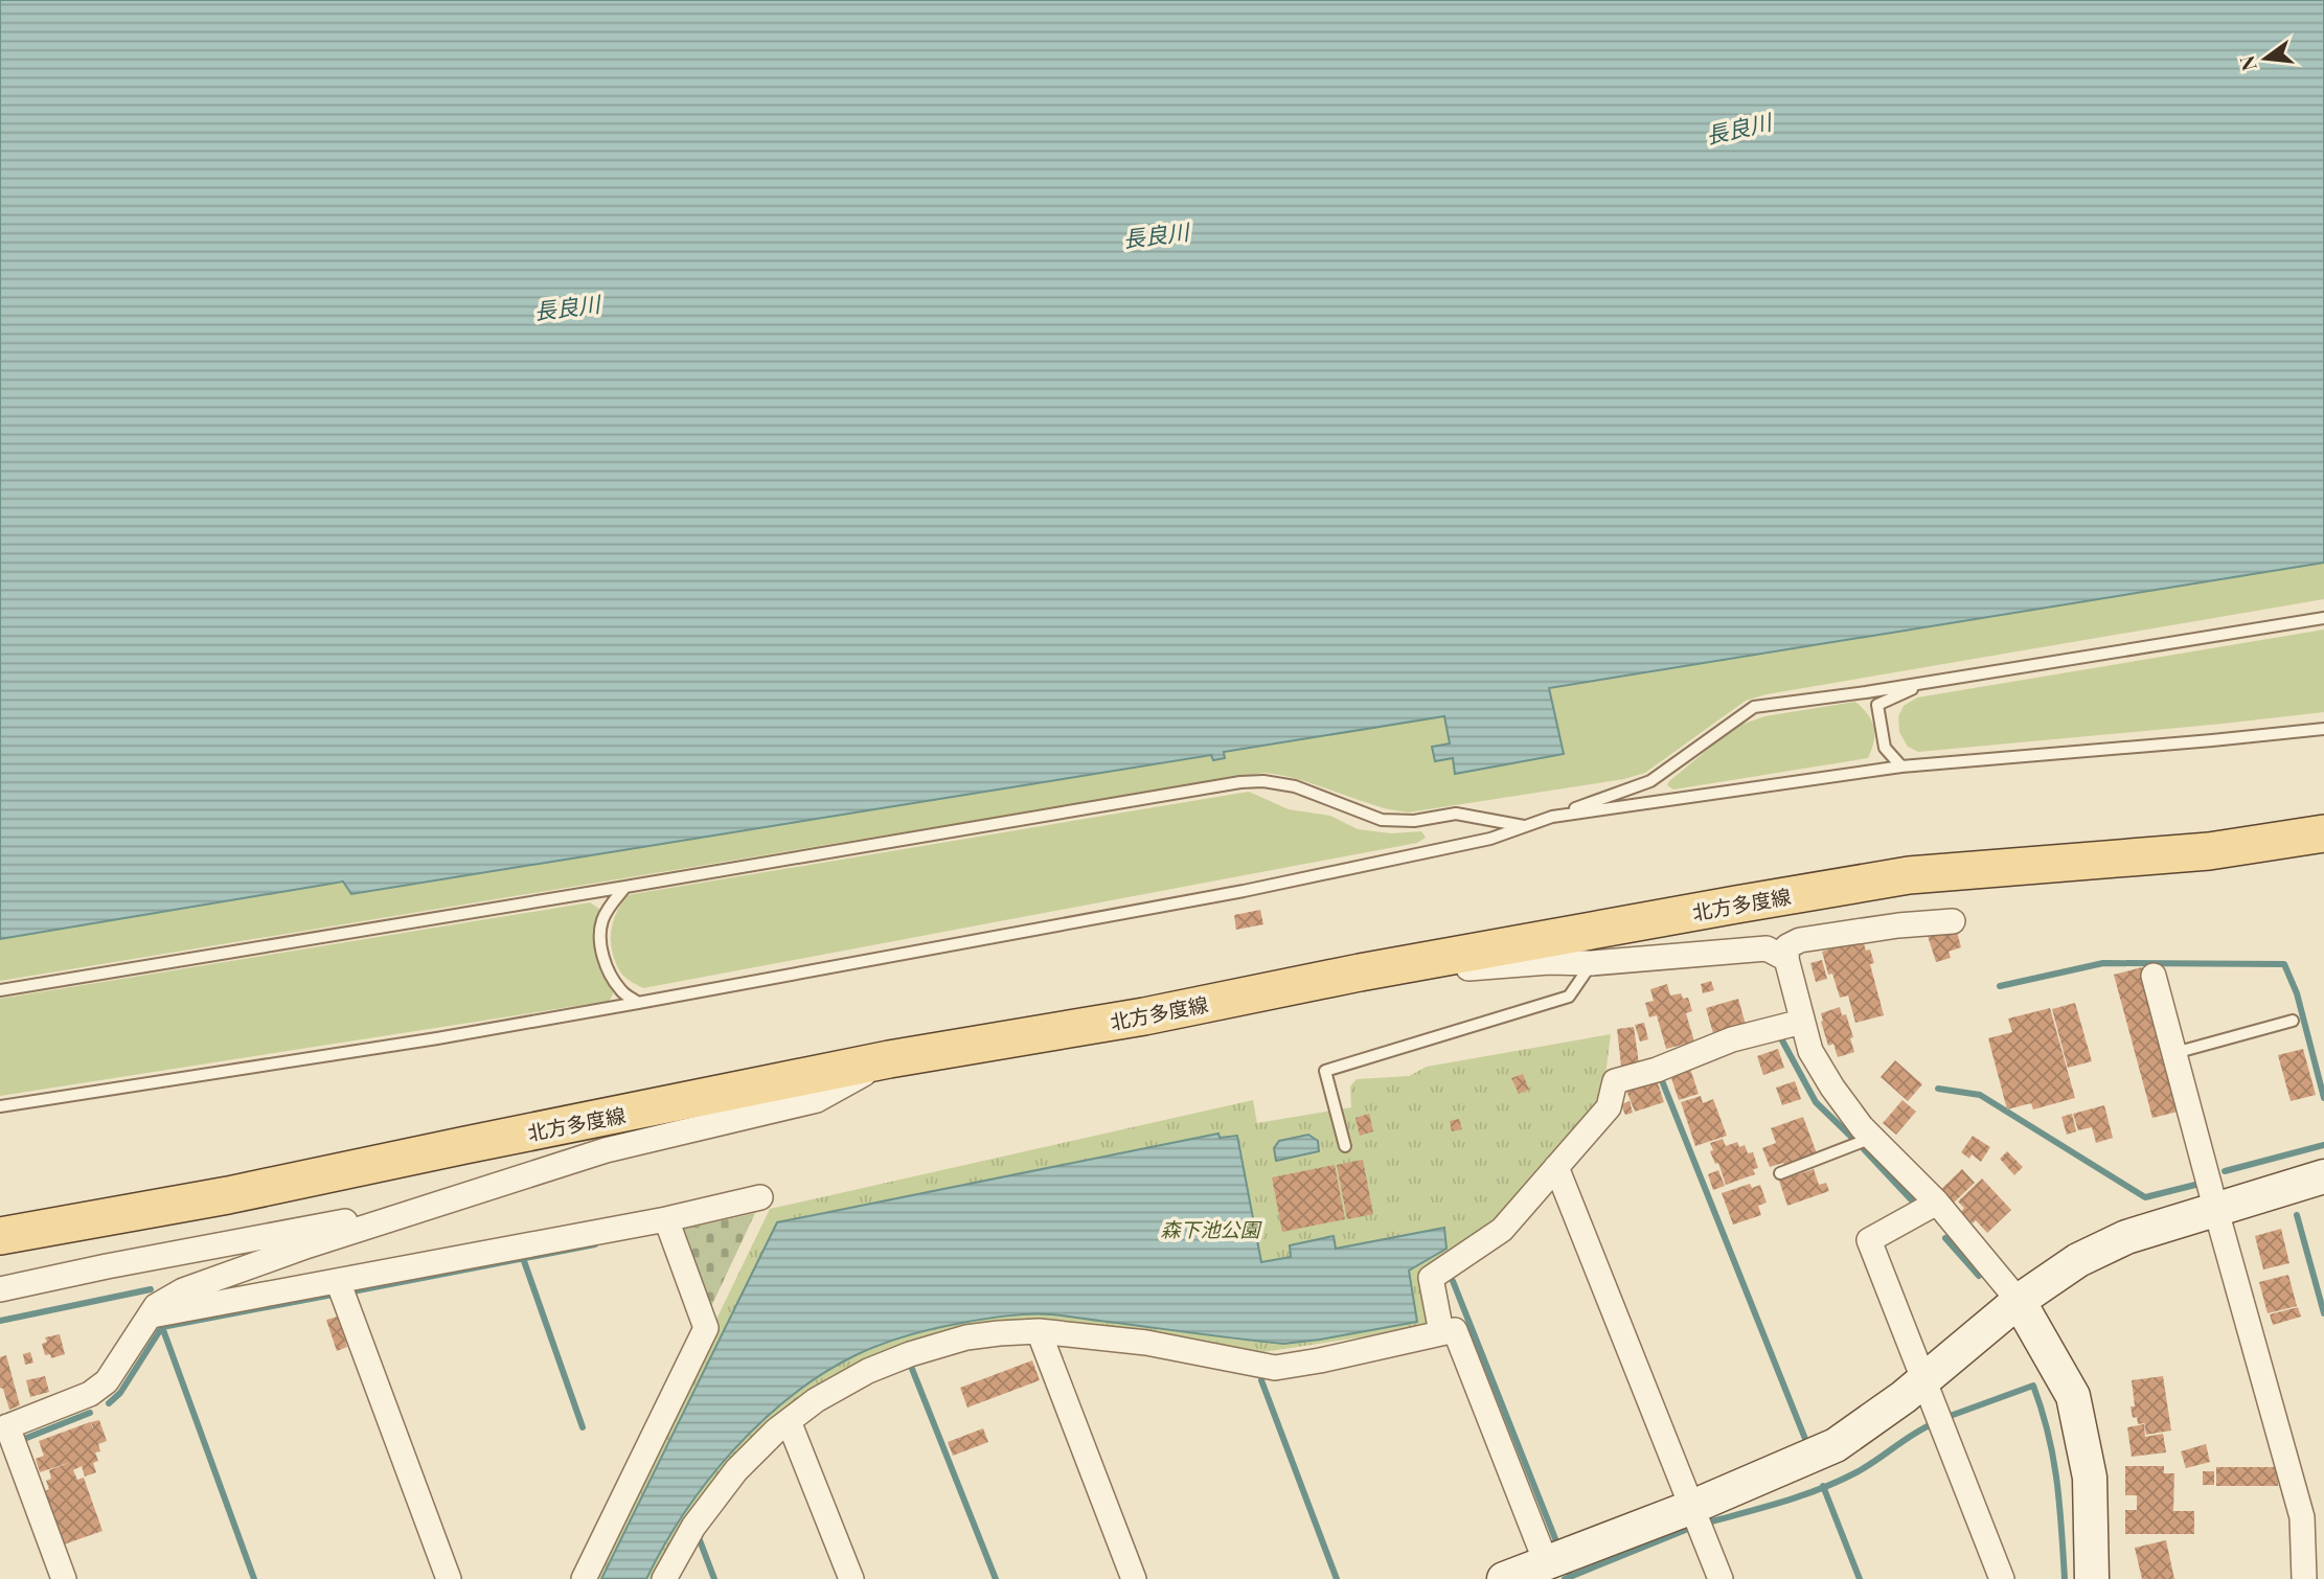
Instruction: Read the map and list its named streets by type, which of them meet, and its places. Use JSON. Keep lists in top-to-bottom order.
{
  "streets": {
    "main road": ["北方多度線"]
  },
  "water": ["長良川"],
  "parks": ["森下池公園"],
  "north": "left"
}
